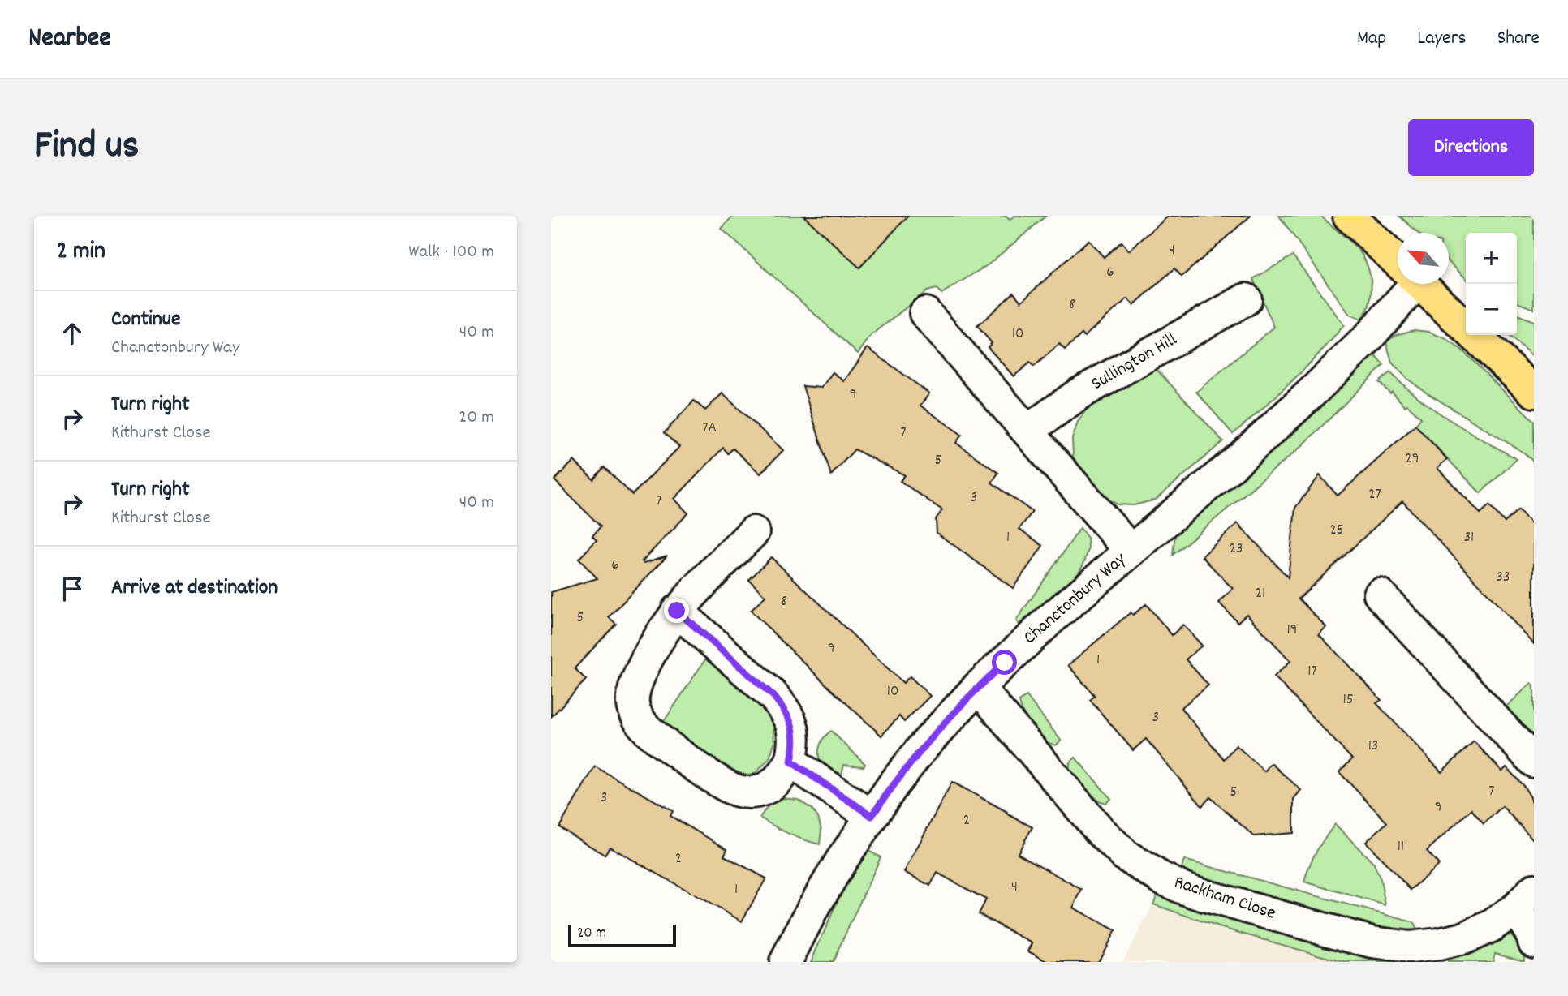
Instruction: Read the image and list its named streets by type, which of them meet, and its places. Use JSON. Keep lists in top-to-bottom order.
{
  "streets": {
    "street": ["Sullington Hill", "Chanctonbury Way", "Rackham Close"]
  },
  "crossings": [
    ["Chanctonbury Way", "Rackham Close"]
  ],
  "house_numbers": [
    "4",
    "6",
    "8",
    "10",
    "9",
    "7A",
    "7",
    "29",
    "5",
    "27",
    "3",
    "7",
    "25",
    "1",
    "31",
    "23",
    "6",
    "33",
    "21",
    "8",
    "5",
    "19",
    "9",
    "1",
    "17",
    "10",
    "15",
    "3",
    "13",
    "7",
    "5",
    "3",
    "9",
    "2",
    "11",
    "2",
    "4",
    "1"
  ],
  "scale_bar": "20 m",
  "north": "top left",
  "page": {
    "header": "Nearbee",
    "nav": ["Map", "Layers", "Share"],
    "title": "Find us",
    "buttons": "Directions",
    "heading": ["2 min", "Walk · 100 m"],
    "map_buttons": ["+", "−"],
    "list": [
      ["Continue", "Chanctonbury Way", "40 m"],
      ["Turn right", "Kithurst Close", "20 m"],
      ["Turn right", "Kithurst Close", "40 m"],
      "Arrive at destination"
    ],
    "scale": "20 m"
  }
}
